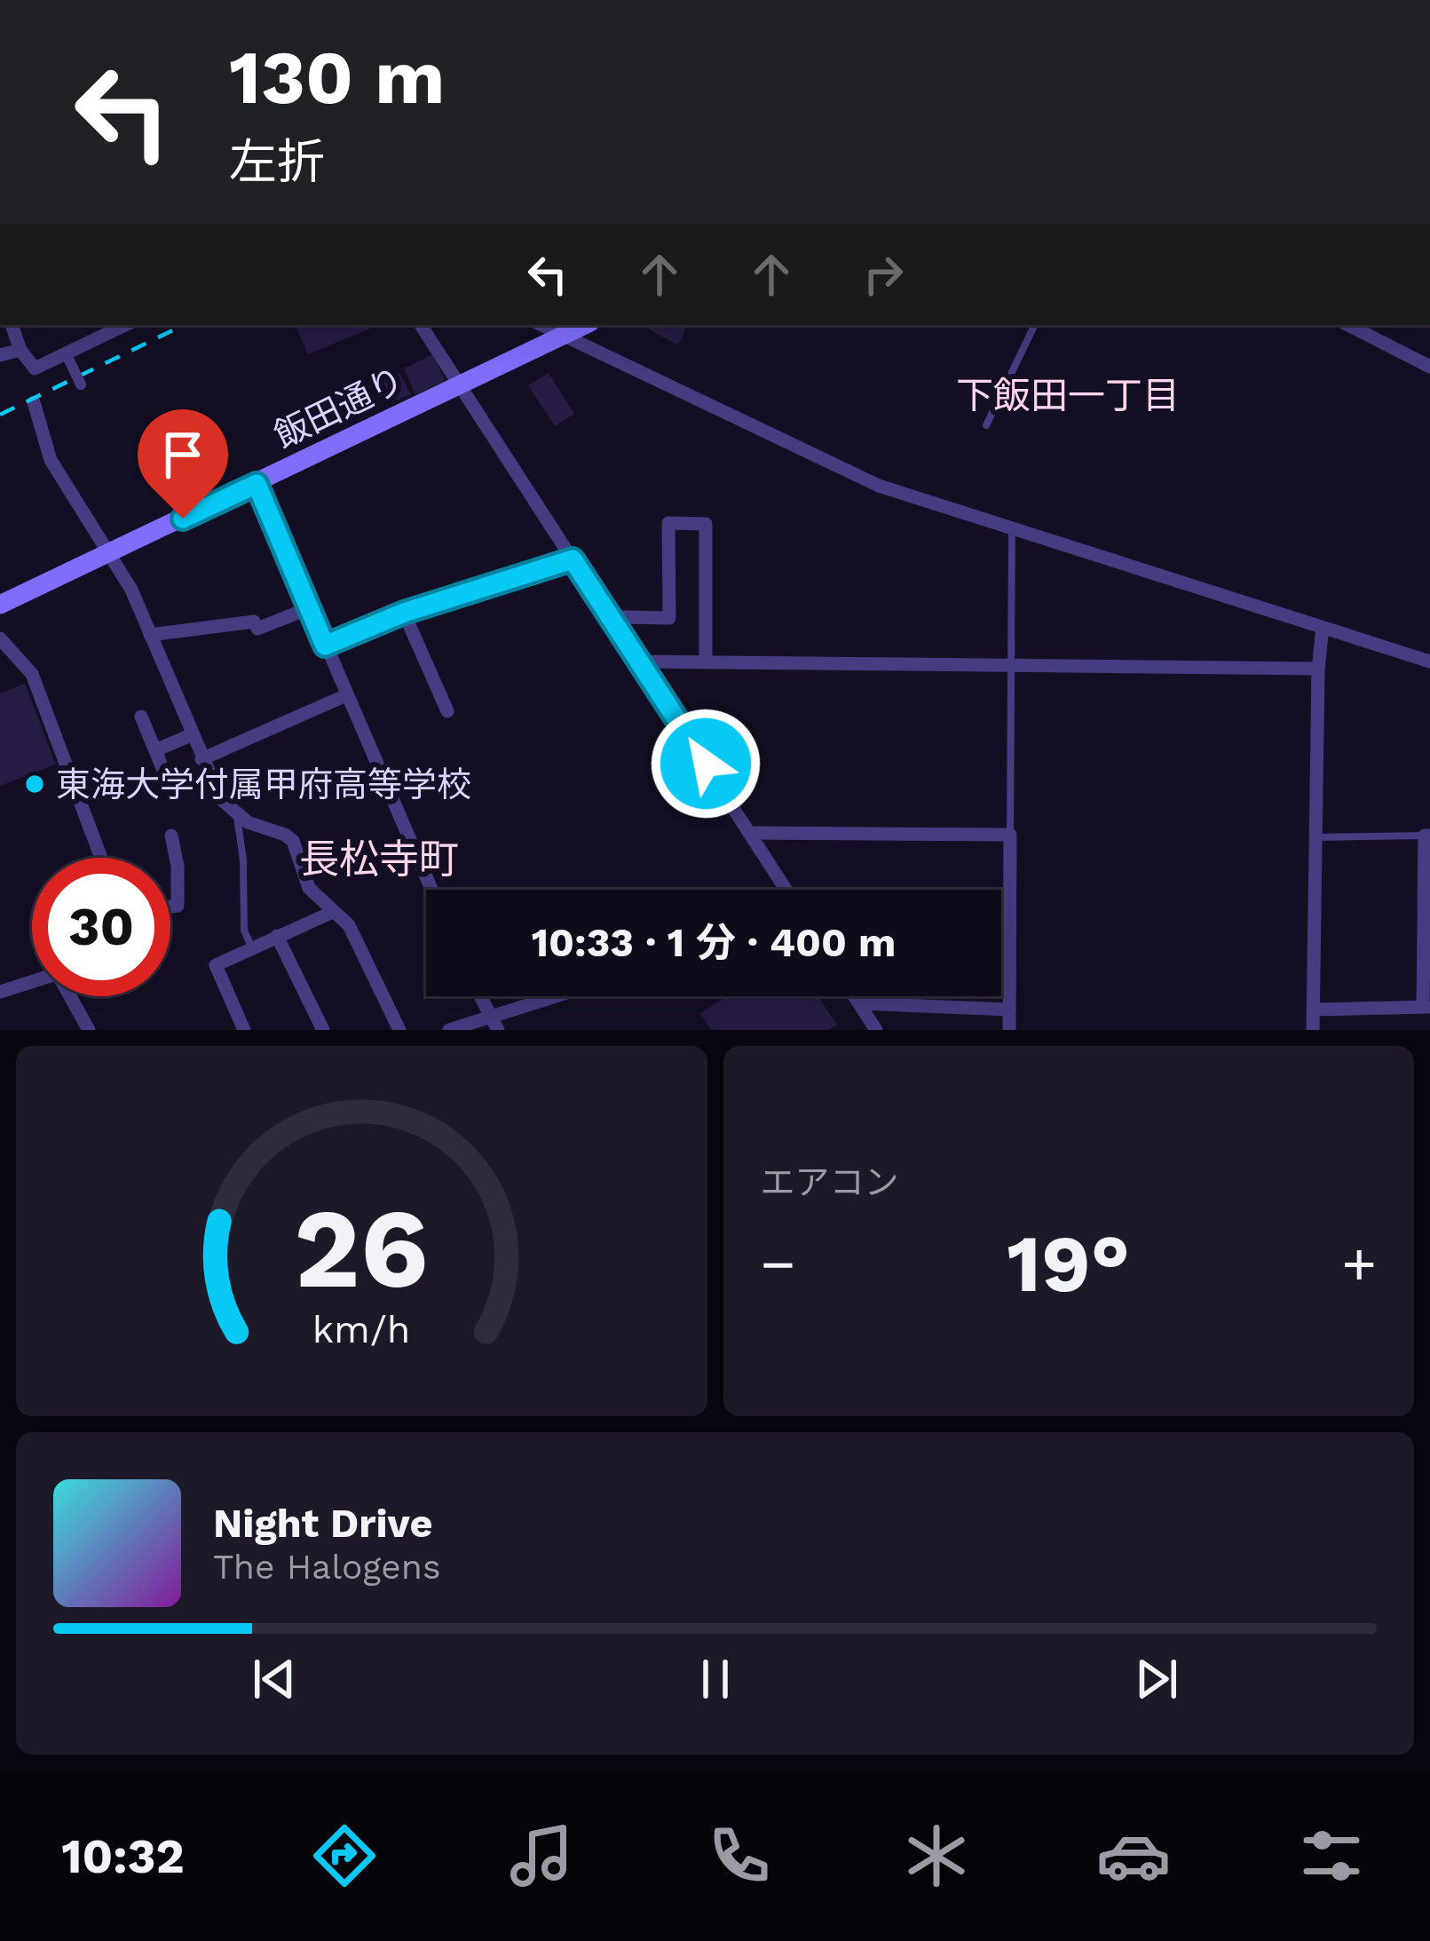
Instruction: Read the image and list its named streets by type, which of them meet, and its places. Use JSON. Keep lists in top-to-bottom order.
{
  "streets": {
    "main road": ["飯田通り"]
  },
  "districts": ["下飯田一丁目", "長松寺町"],
  "places": ["東海大学付属甲府高等学校"],
  "page": {
    "turn": ["130 m", "左折"],
    "limit": "30",
    "trip": "10:33 · 1 分 · 400 m",
    "tile": "エアコン",
    "heat": ["−", "19°", "+"],
    "song": ["Night Drive", "The Halogens"],
    "tabs": "10:32",
    "gauge": ["26", "km/h"]
  }
}
